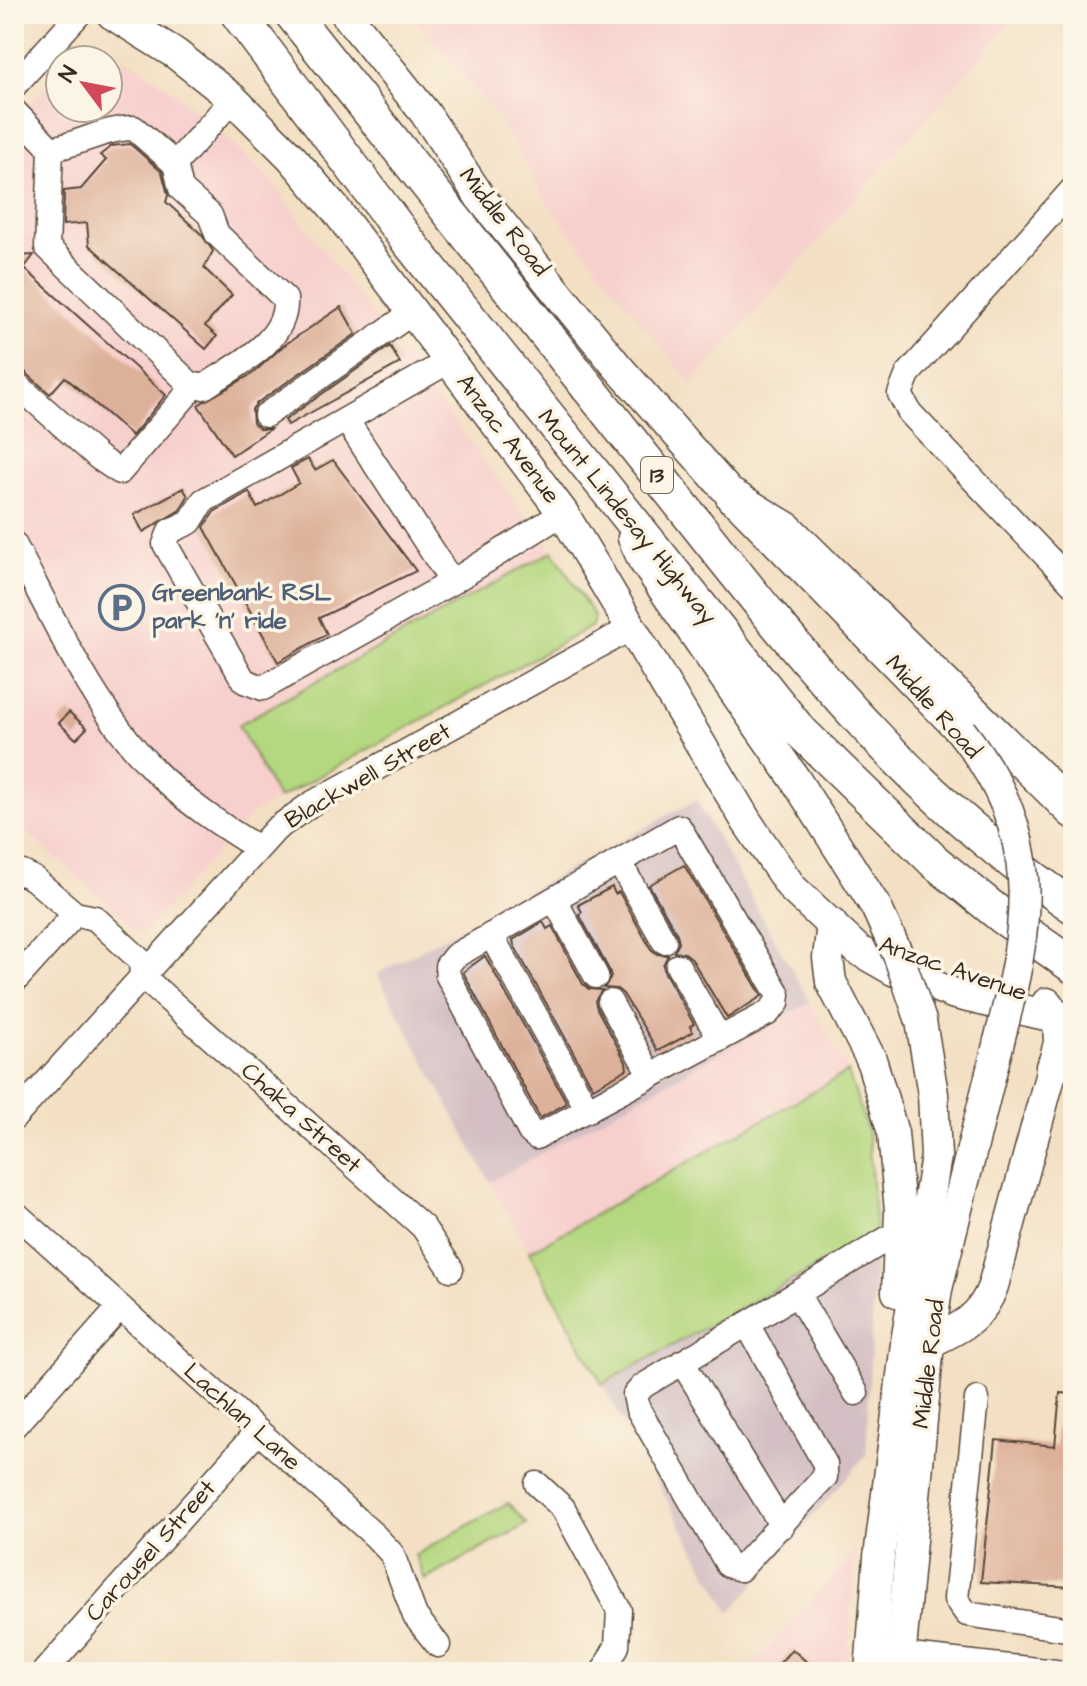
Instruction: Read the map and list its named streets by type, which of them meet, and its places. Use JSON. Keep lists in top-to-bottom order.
{
  "streets": {
    "highway": ["13", "Mount Lindesay Highway"],
    "main road": ["Middle Road", "Anzac Avenue"],
    "street": [
      "Blackwell Street",
      "Chaka Street",
      "Lachlan Lane",
      "Carousel Street"
    ]
  },
  "crossings": [
    ["Middle Road", "Mount Lindesay Highway"],
    ["Anzac Avenue", "Blackwell Street"],
    ["Blackwell Street", "Chaka Street"],
    ["Lachlan Lane", "Carousel Street"]
  ],
  "places": {
    "parking": ["Greenbank RSL park ‘n’ ride"]
  },
  "north": "top left"
}
